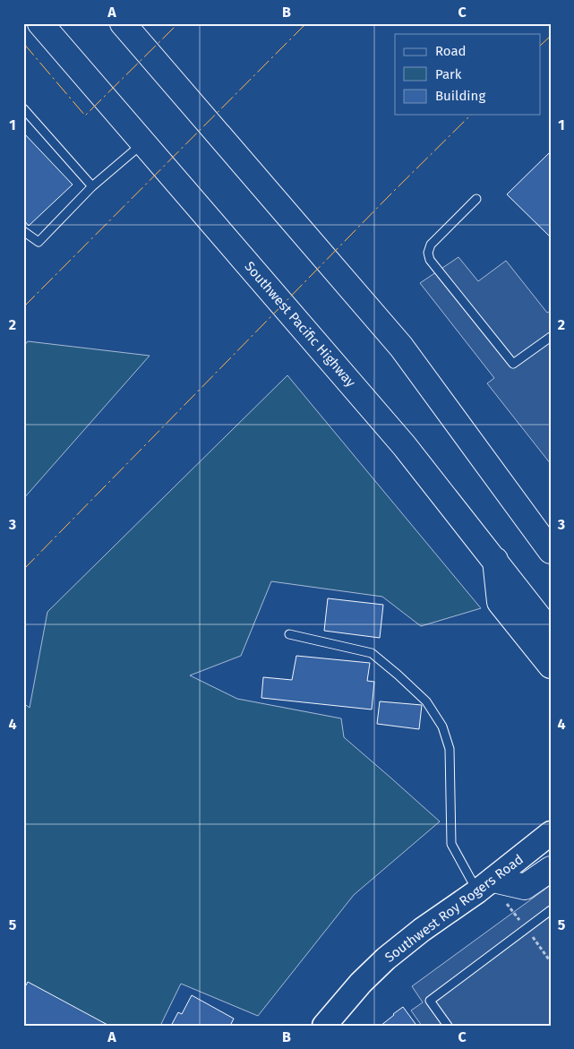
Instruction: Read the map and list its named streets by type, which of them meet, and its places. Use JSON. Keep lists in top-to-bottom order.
{
  "streets": {
    "highway": ["Southwest Pacific Highway"],
    "main road": ["Southwest Roy Rogers Road"]
  },
  "legend": ["Road", "Park", "Building"],
  "grid": {
    "columns": ["A", "B", "C"],
    "rows": [
      "1",
      "2",
      "3",
      "4",
      "5"
    ]
  }
}
